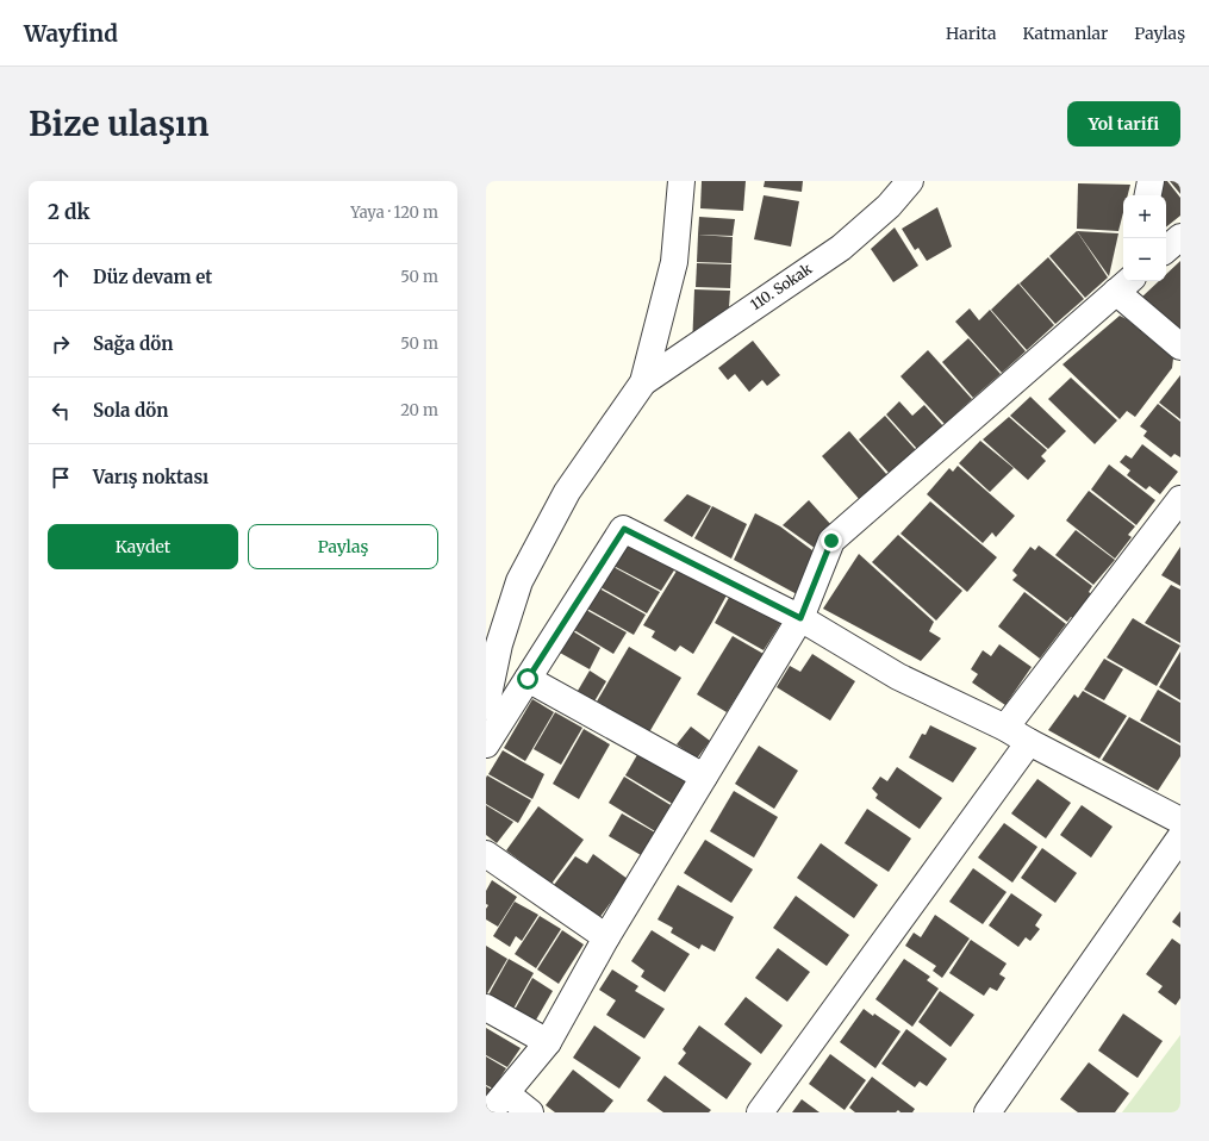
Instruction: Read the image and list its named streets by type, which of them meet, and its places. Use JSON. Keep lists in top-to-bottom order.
{
  "streets": {
    "street": ["110. Sokak"]
  },
  "page": {
    "header": "Wayfind",
    "nav": ["Harita", "Katmanlar", "Paylaş"],
    "buttons": [
      "Yol tarifi",
      ["Kaydet", "Paylaş"]
    ],
    "title": "Bize ulaşın",
    "heading": ["2 dk", "Yaya · 120 m"],
    "map_buttons": ["+", "−"],
    "list": [
      ["Düz devam et", "50 m"],
      ["Sağa dön", "50 m"],
      ["Sola dön", "20 m"],
      "Varış noktası"
    ]
  }
}
